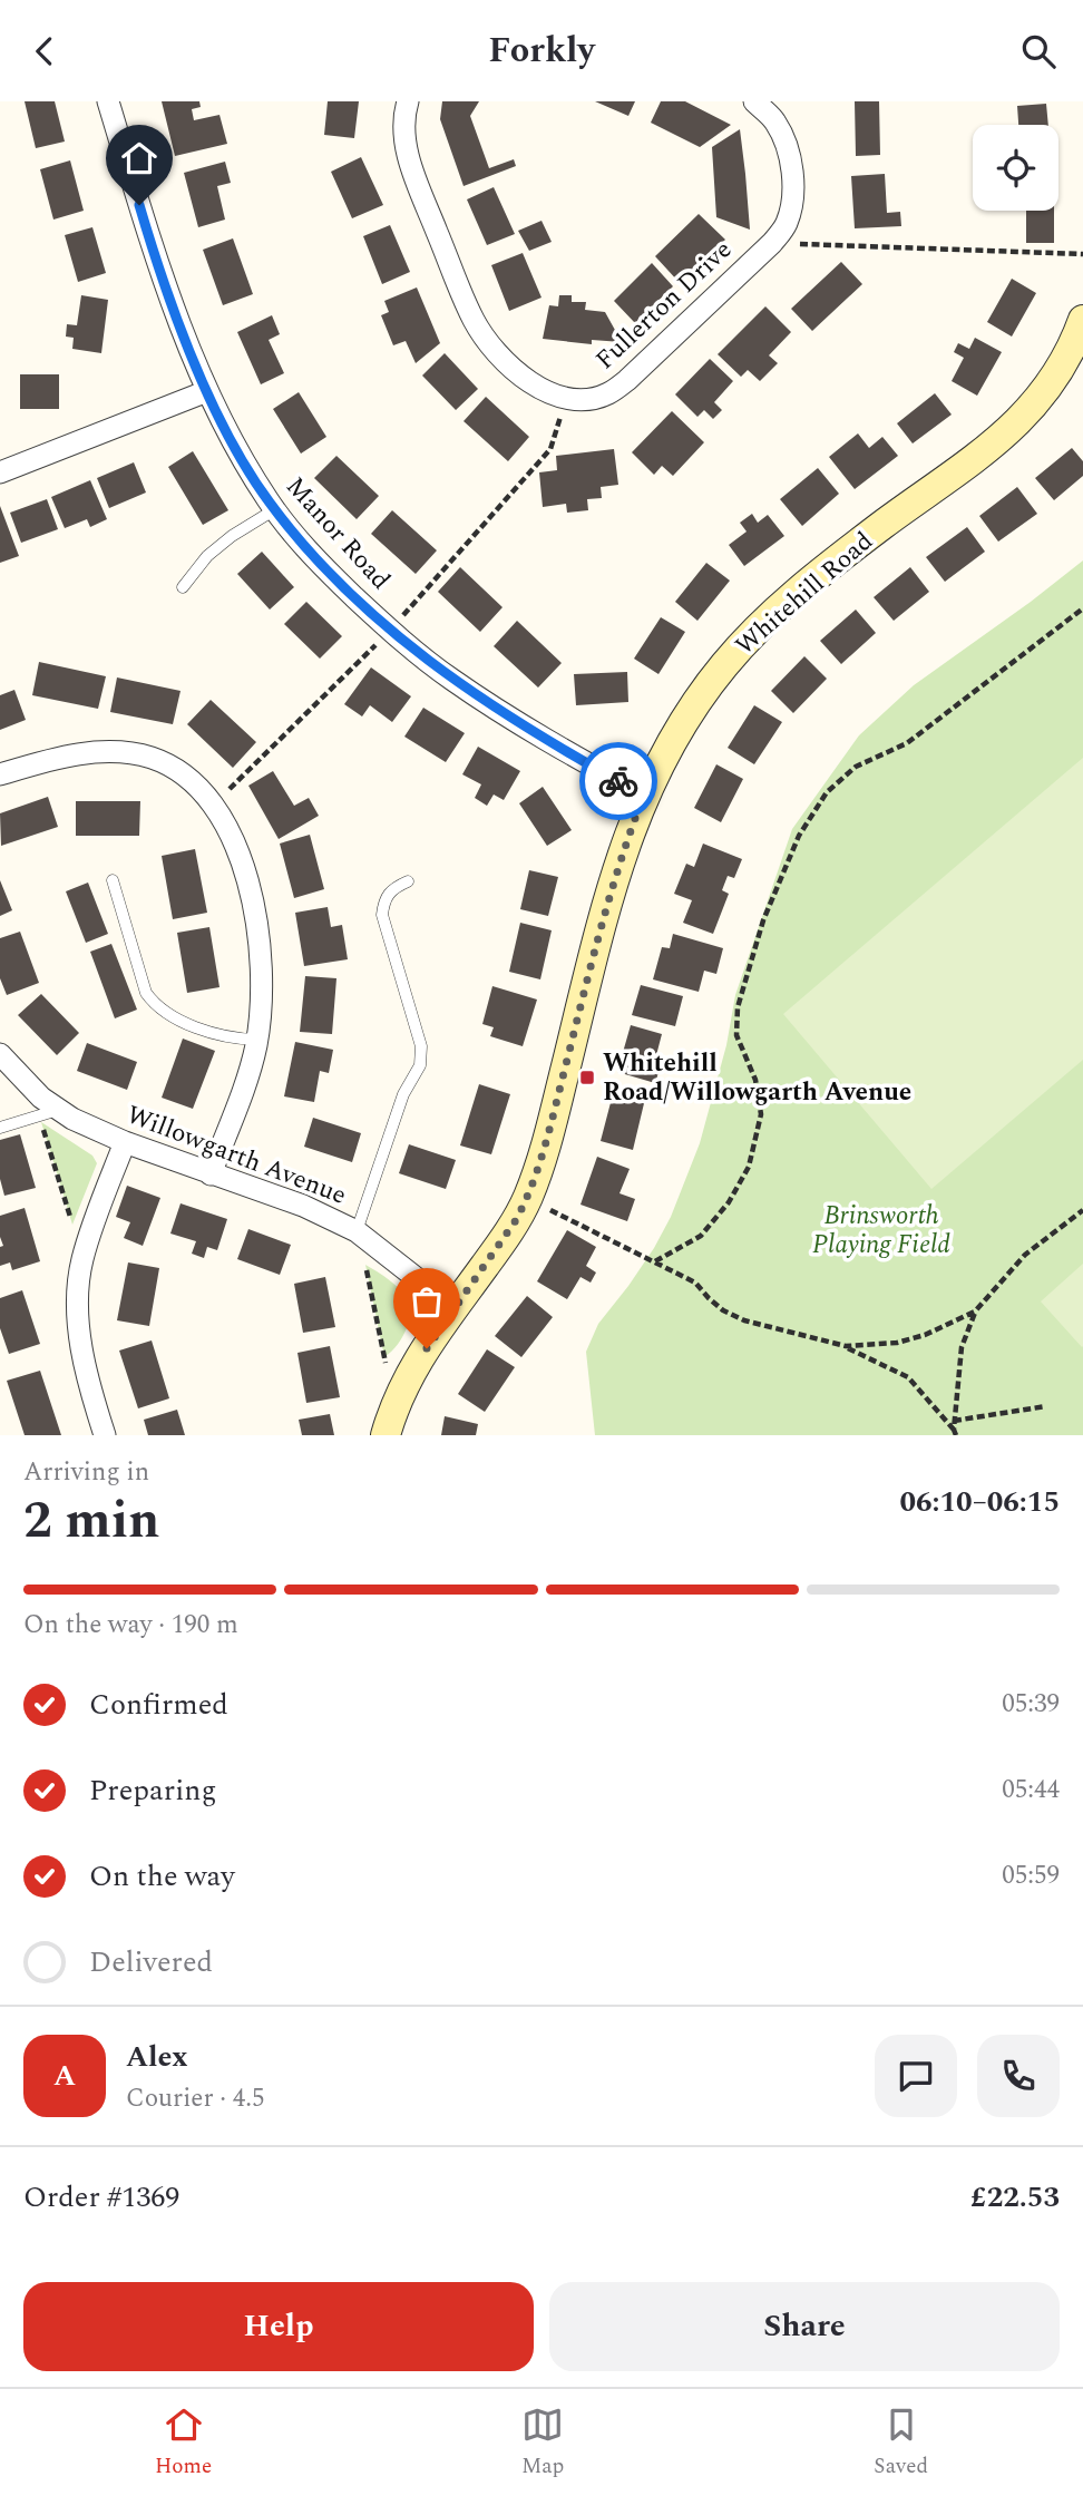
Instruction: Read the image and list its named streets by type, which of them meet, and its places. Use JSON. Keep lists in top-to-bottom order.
{
  "streets": {
    "street": [
      "Fullerton Drive",
      "Manor Road",
      "Whitehill Road",
      "Willowgarth Avenue"
    ]
  },
  "crossings": [
    ["Manor Road", "Whitehill Road"],
    ["Whitehill Road", "Willowgarth Avenue"]
  ],
  "parks": ["Brinsworth Playing Field"],
  "places": {
    "transit": ["Whitehill Road/Willowgarth Avenue"]
  },
  "page": {
    "header": "Forkly",
    "heading": ["2 min", "Arriving in", "06:10–06:15"],
    "panel": [
      "Alex",
      "Courier · 4.5",
      "Order #1369",
      "£22.53"
    ],
    "bar": "On the way · 190 m",
    "list": [
      ["Confirmed", "05:39"],
      ["Preparing", "05:44"],
      ["On the way", "05:59"],
      "Delivered"
    ],
    "round": "A",
    "buttons": ["Help", "Share"],
    "tabs": ["Home", "Map", "Saved"]
  }
}
